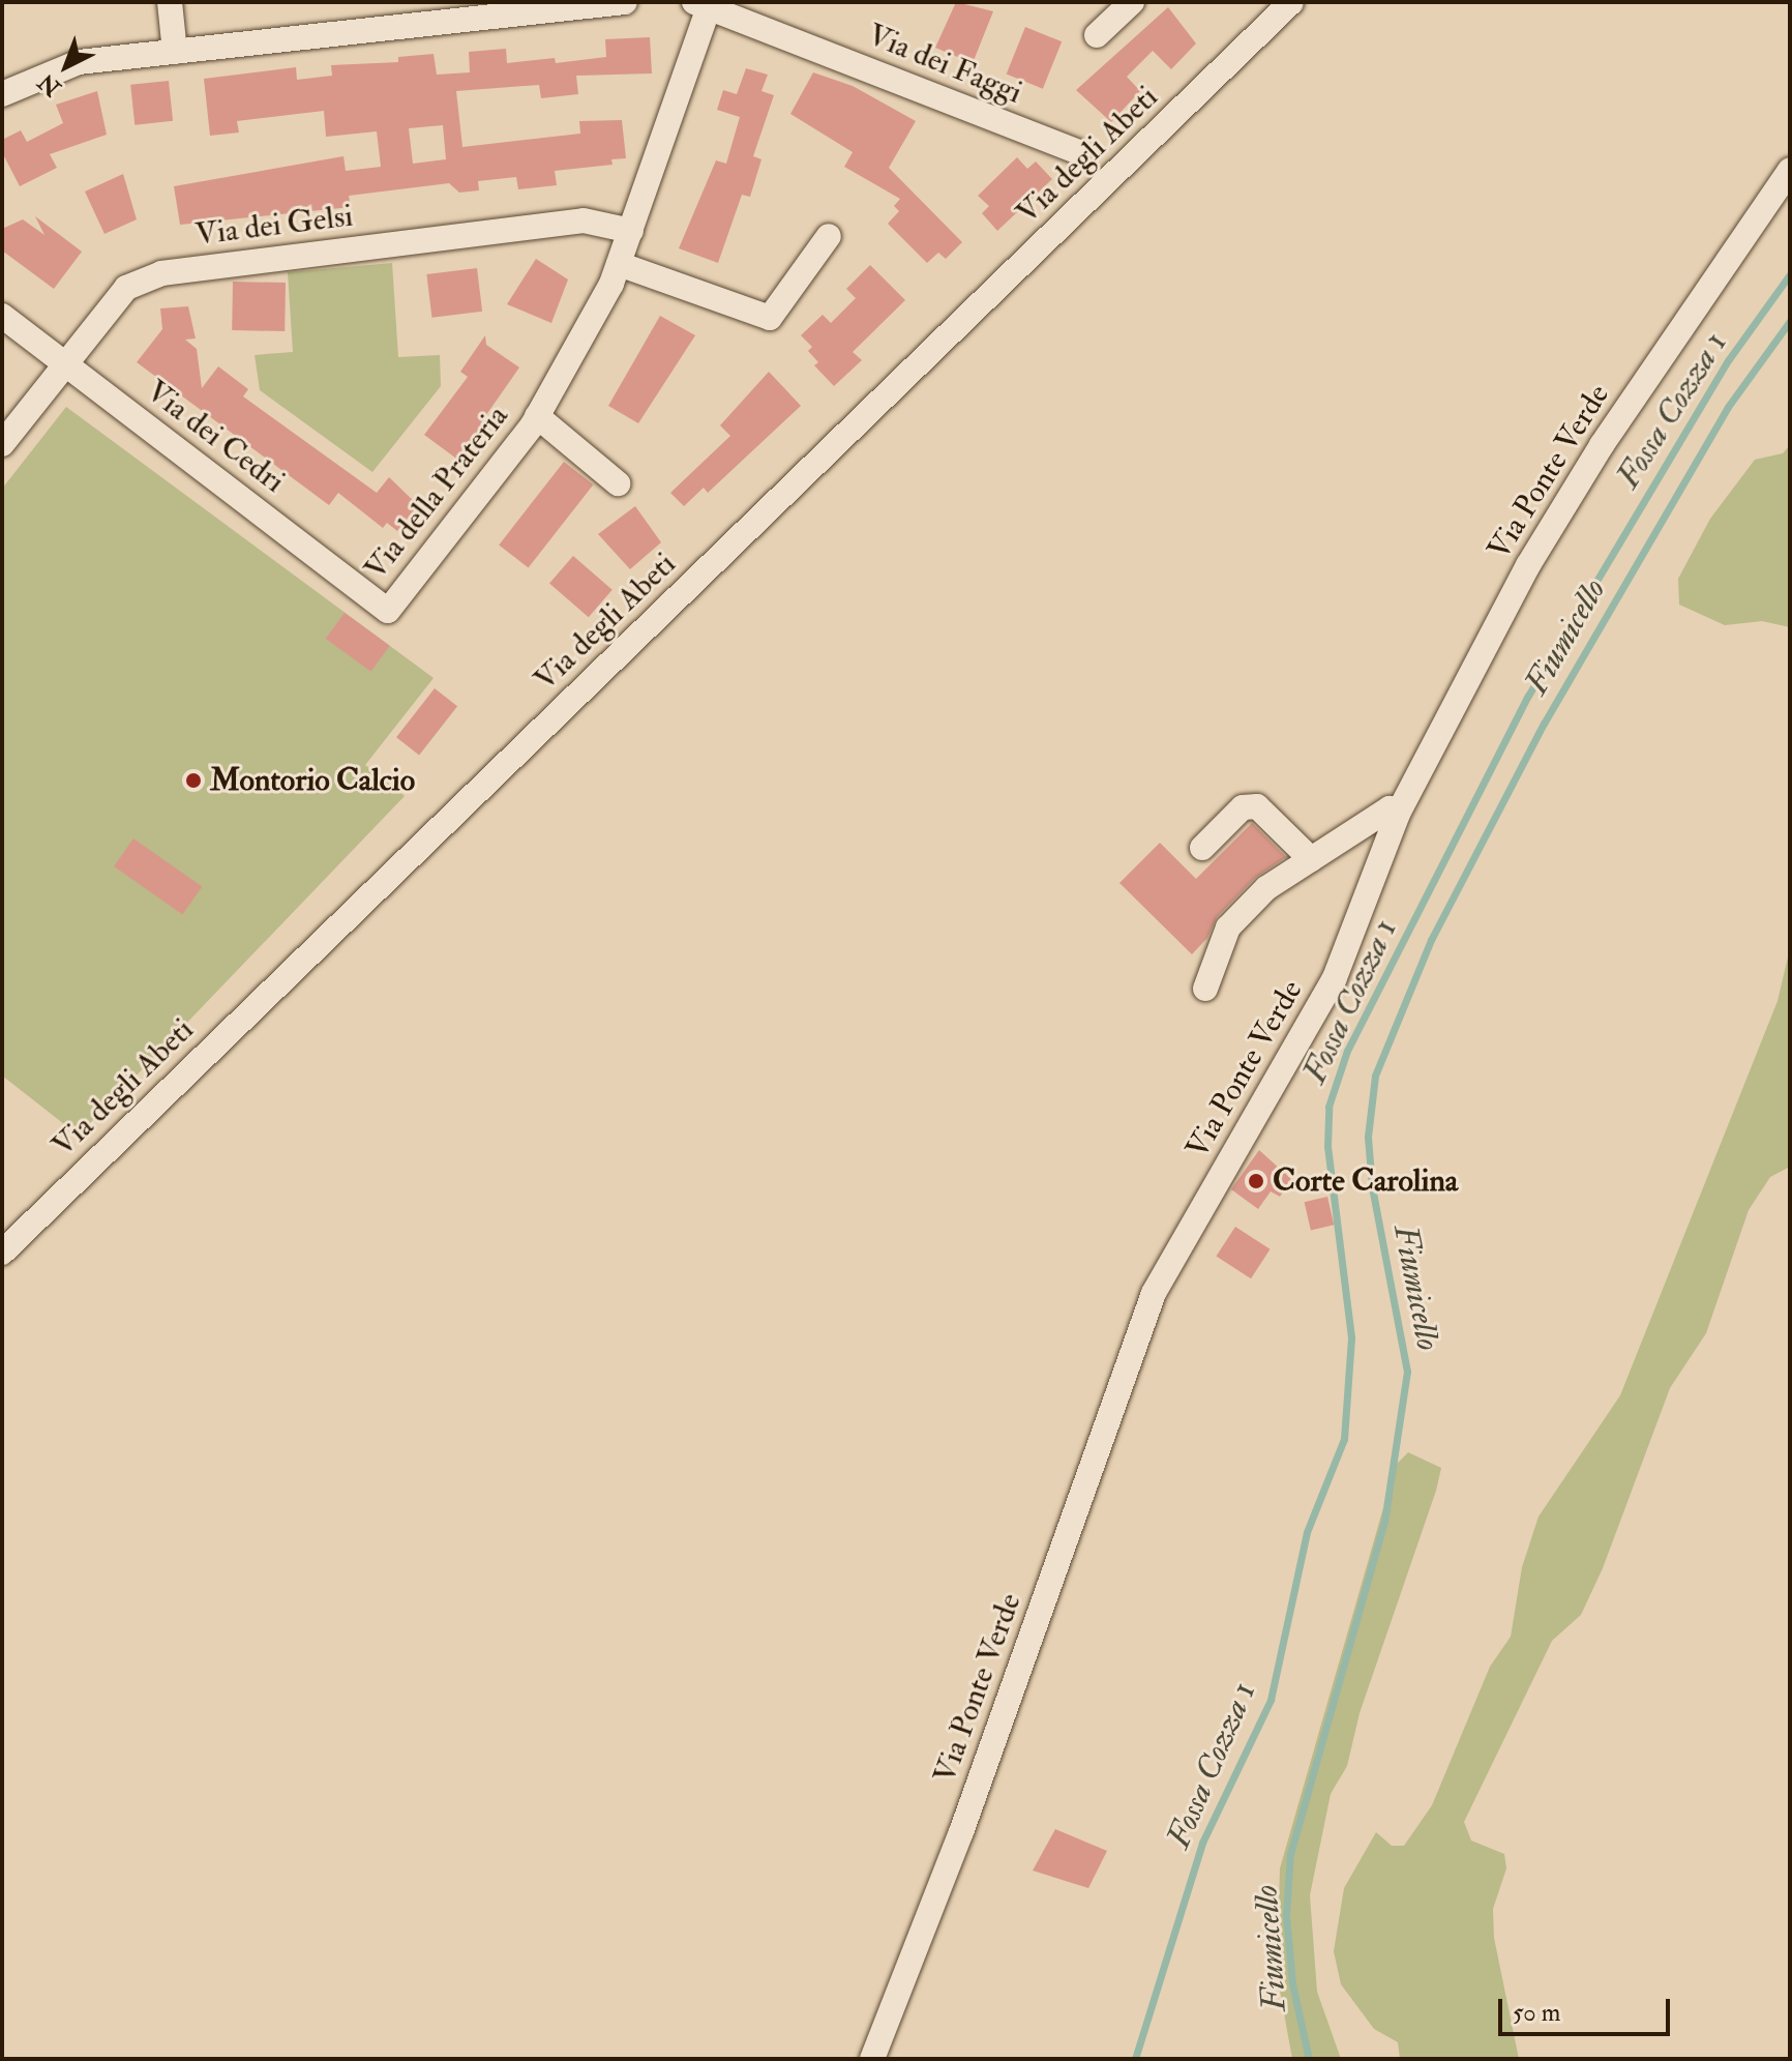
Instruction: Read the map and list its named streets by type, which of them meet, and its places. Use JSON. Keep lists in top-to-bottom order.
{
  "streets": {
    "street": [
      "Via dei Faggi",
      "Via degli Abeti",
      "Via dei Gelsi",
      "Via dei Cedri",
      "Via Ponte Verde",
      "Via della Prateria"
    ]
  },
  "crossings": [
    ["Via dei Faggi", "Via della Prateria"],
    ["Via dei Gelsi", "Via dei Cedri"],
    ["Via dei Gelsi", "Via della Prateria"],
    ["Via dei Cedri", "Via della Prateria"]
  ],
  "water": ["Fossa Cozza 1", "Fiumicello"],
  "places": ["Montorio Calcio", "Corte Carolina"],
  "scale_bar": "50 m",
  "north": "bottom left"
}
